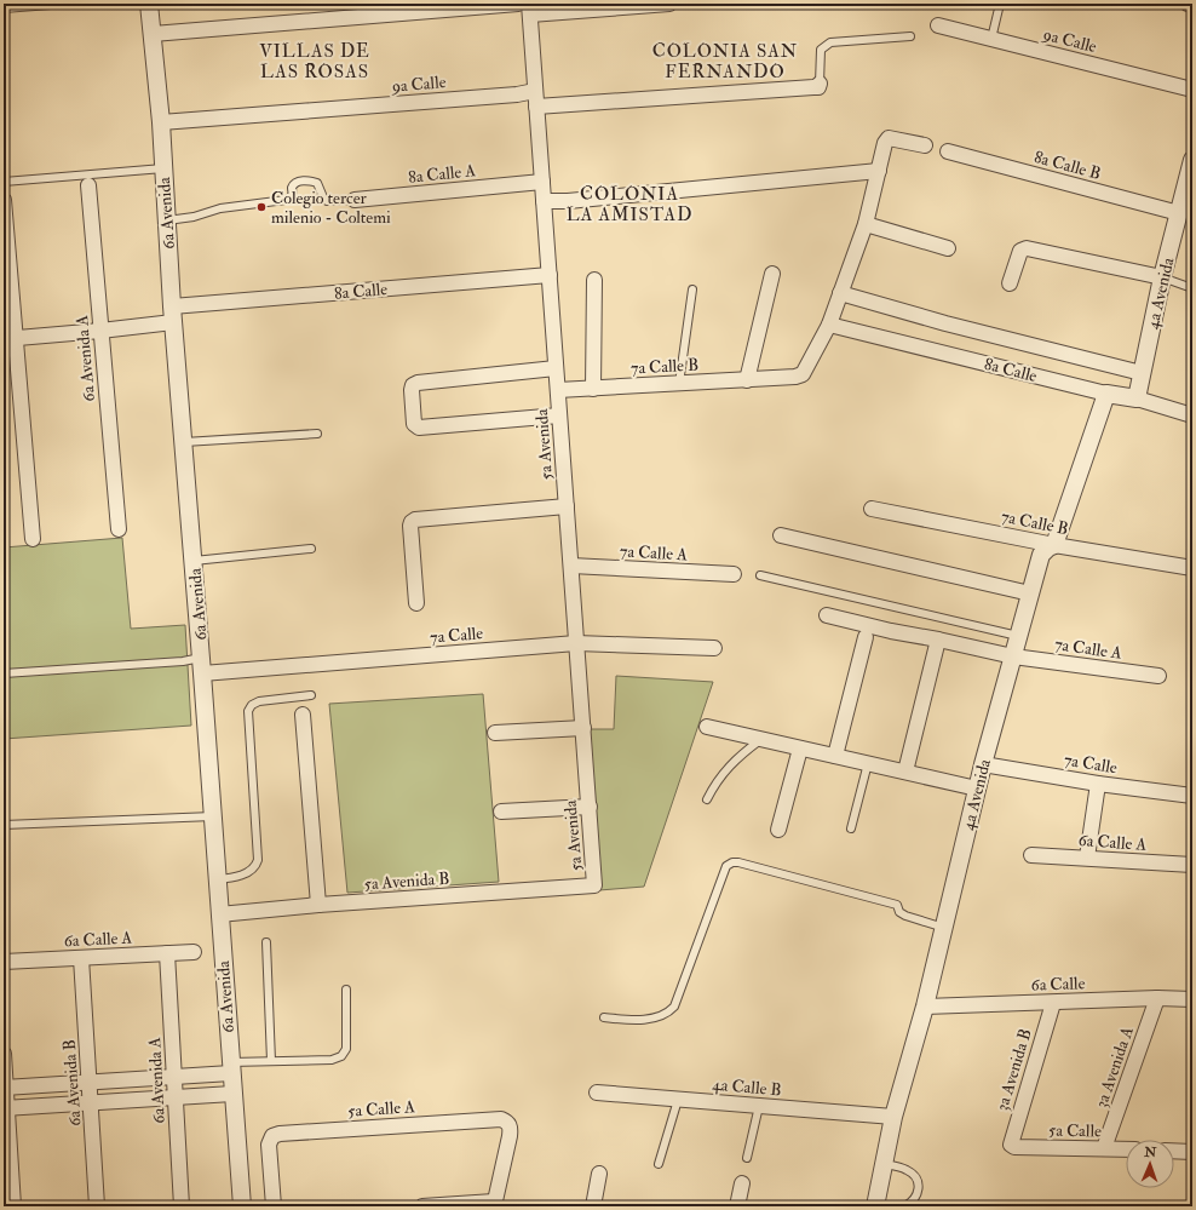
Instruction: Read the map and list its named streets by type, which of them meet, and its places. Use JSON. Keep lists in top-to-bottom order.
{
  "streets": {
    "street": [
      "9a Calle",
      "8a Calle B",
      "8a Calle A",
      "6a Avenida",
      "8a Calle",
      "4a Avenida",
      "6a Avenida A",
      "7a Calle B",
      "5a Avenida",
      "7a Calle A",
      "7a Calle",
      "6a Calle A",
      "5a Avenida B",
      "6a Calle",
      "3a Avenida A",
      "3a Avenida B",
      "6a Avenida B",
      "4a Calle B",
      "5a Calle A",
      "5a Calle"
    ]
  },
  "crossings": [
    ["9a Calle", "6a Avenida"],
    ["9a Calle", "5a Avenida"],
    ["8a Calle B", "4a Avenida"],
    ["8a Calle A", "6a Avenida"],
    ["8a Calle A", "5a Avenida"],
    ["6a Avenida", "8a Calle"],
    ["6a Avenida", "7a Calle"],
    ["6a Avenida", "5a Avenida B"],
    ["8a Calle", "4a Avenida"],
    ["8a Calle", "6a Avenida A"],
    ["8a Calle", "7a Calle B"],
    ["8a Calle", "5a Avenida"],
    ["4a Avenida", "7a Calle B"],
    ["4a Avenida", "7a Calle A"],
    ["4a Avenida", "7a Calle"],
    ["4a Avenida", "6a Calle"],
    ["4a Avenida", "4a Calle B"],
    ["6a Avenida A", "6a Calle A"],
    ["7a Calle B", "5a Avenida"],
    ["5a Avenida", "7a Calle A"],
    ["5a Avenida", "7a Calle"],
    ["5a Avenida", "5a Avenida B"],
    ["6a Calle A", "6a Avenida B"],
    ["6a Calle", "3a Avenida A"],
    ["6a Calle", "3a Avenida B"],
    ["3a Avenida A", "5a Calle"],
    ["3a Avenida B", "5a Calle"]
  ],
  "districts": ["VILLAS DE LAS ROSAS", "COLONIA SAN FERNANDO", "COLONIA LA AMISTAD"],
  "places": ["Colegio tercer milenio - Coltemi"],
  "north": "top"
}
